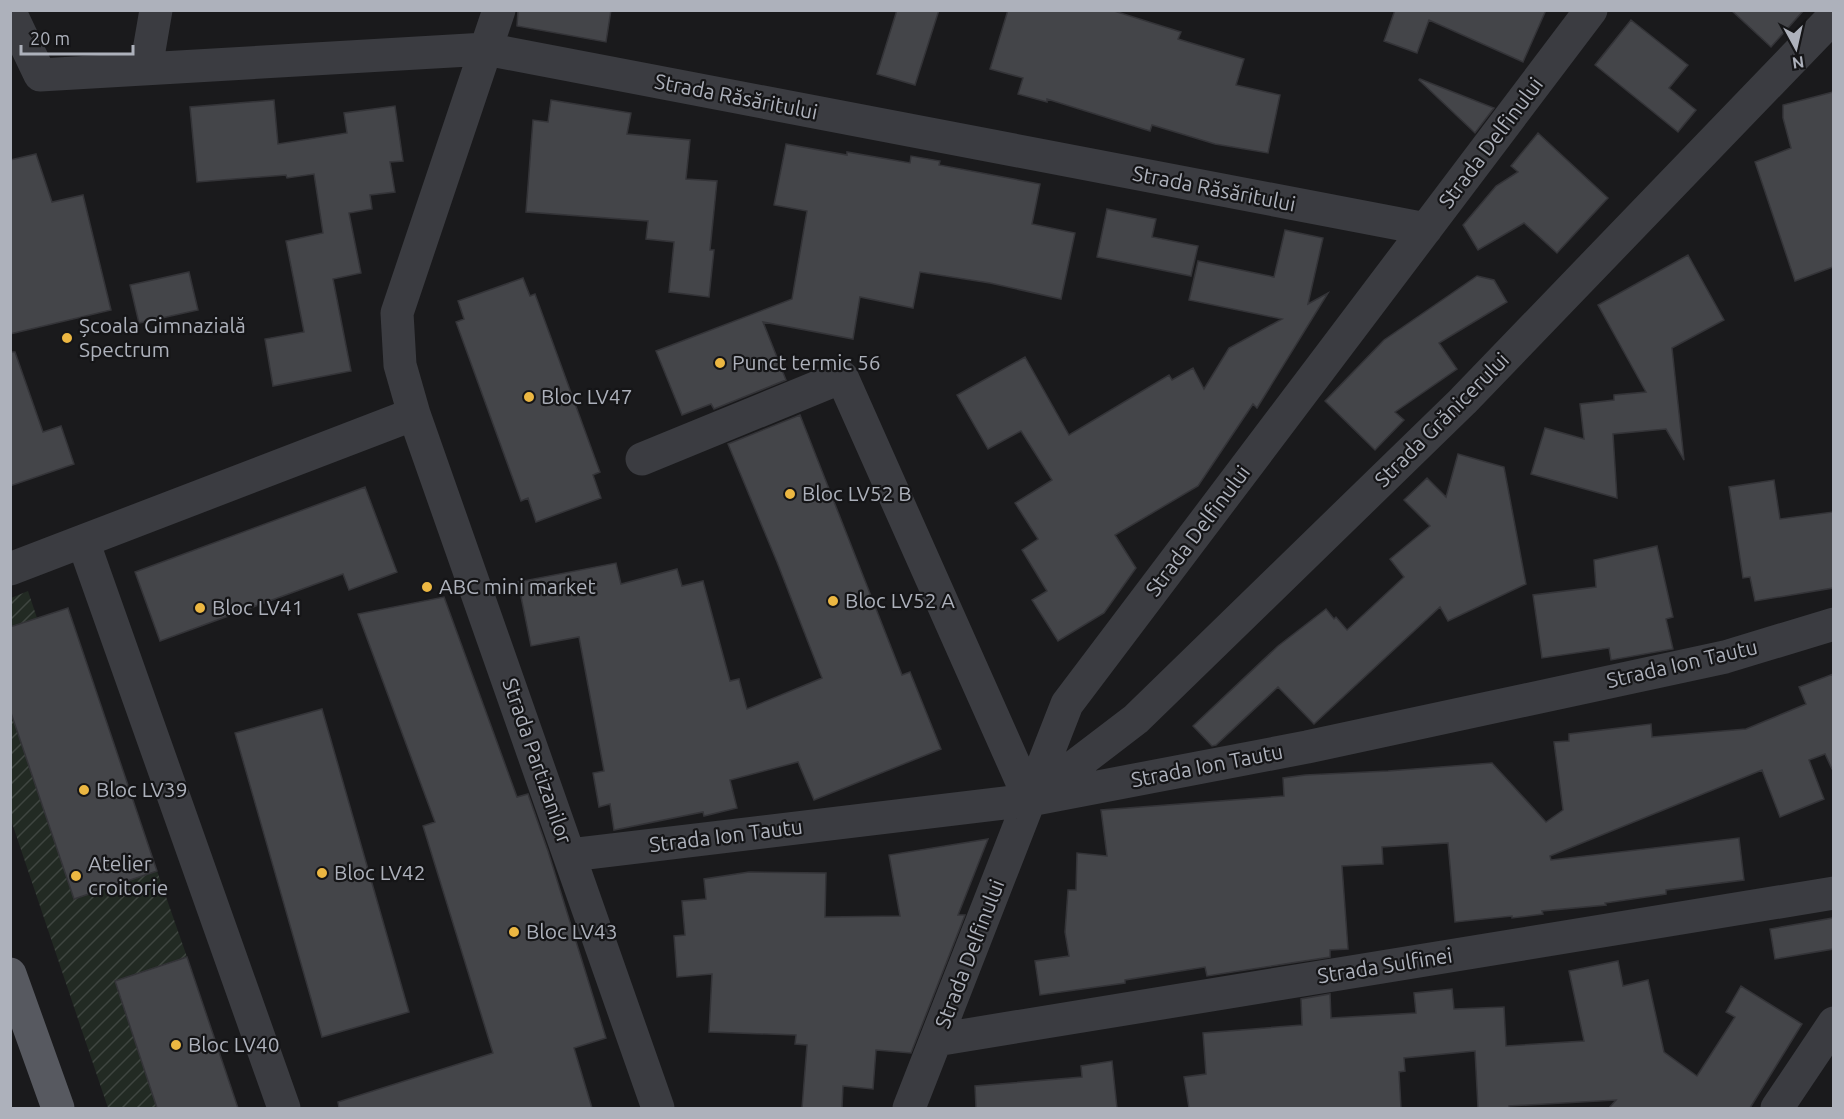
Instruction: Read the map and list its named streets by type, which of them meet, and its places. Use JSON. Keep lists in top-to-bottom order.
{
  "streets": {
    "street": [
      "Strada Răsăritului",
      "Strada Delfinului",
      "Strada Grănicerului",
      "Strada Ion Tautu",
      "Strada Partizanilor",
      "Strada Sulfinei"
    ]
  },
  "crossings": [
    ["Strada Răsăritului", "Strada Delfinului"],
    ["Strada Răsăritului", "Strada Partizanilor"],
    ["Strada Delfinului", "Strada Grănicerului"],
    ["Strada Delfinului", "Strada Ion Tautu"],
    ["Strada Delfinului", "Strada Sulfinei"],
    ["Strada Grănicerului", "Strada Ion Tautu"],
    ["Strada Ion Tautu", "Strada Partizanilor"]
  ],
  "places": [
    "Școala Gimnazială Spectrum",
    "Punct termic 56",
    "Bloc LV47",
    "Bloc LV52 B",
    "ABC mini market",
    "Bloc LV52 A",
    "Bloc LV41",
    "Bloc LV39",
    "Bloc LV42",
    "Atelier croitorie",
    "Bloc LV43",
    "Bloc LV40"
  ],
  "scale_bar": "20 m",
  "north": "bottom"
}
